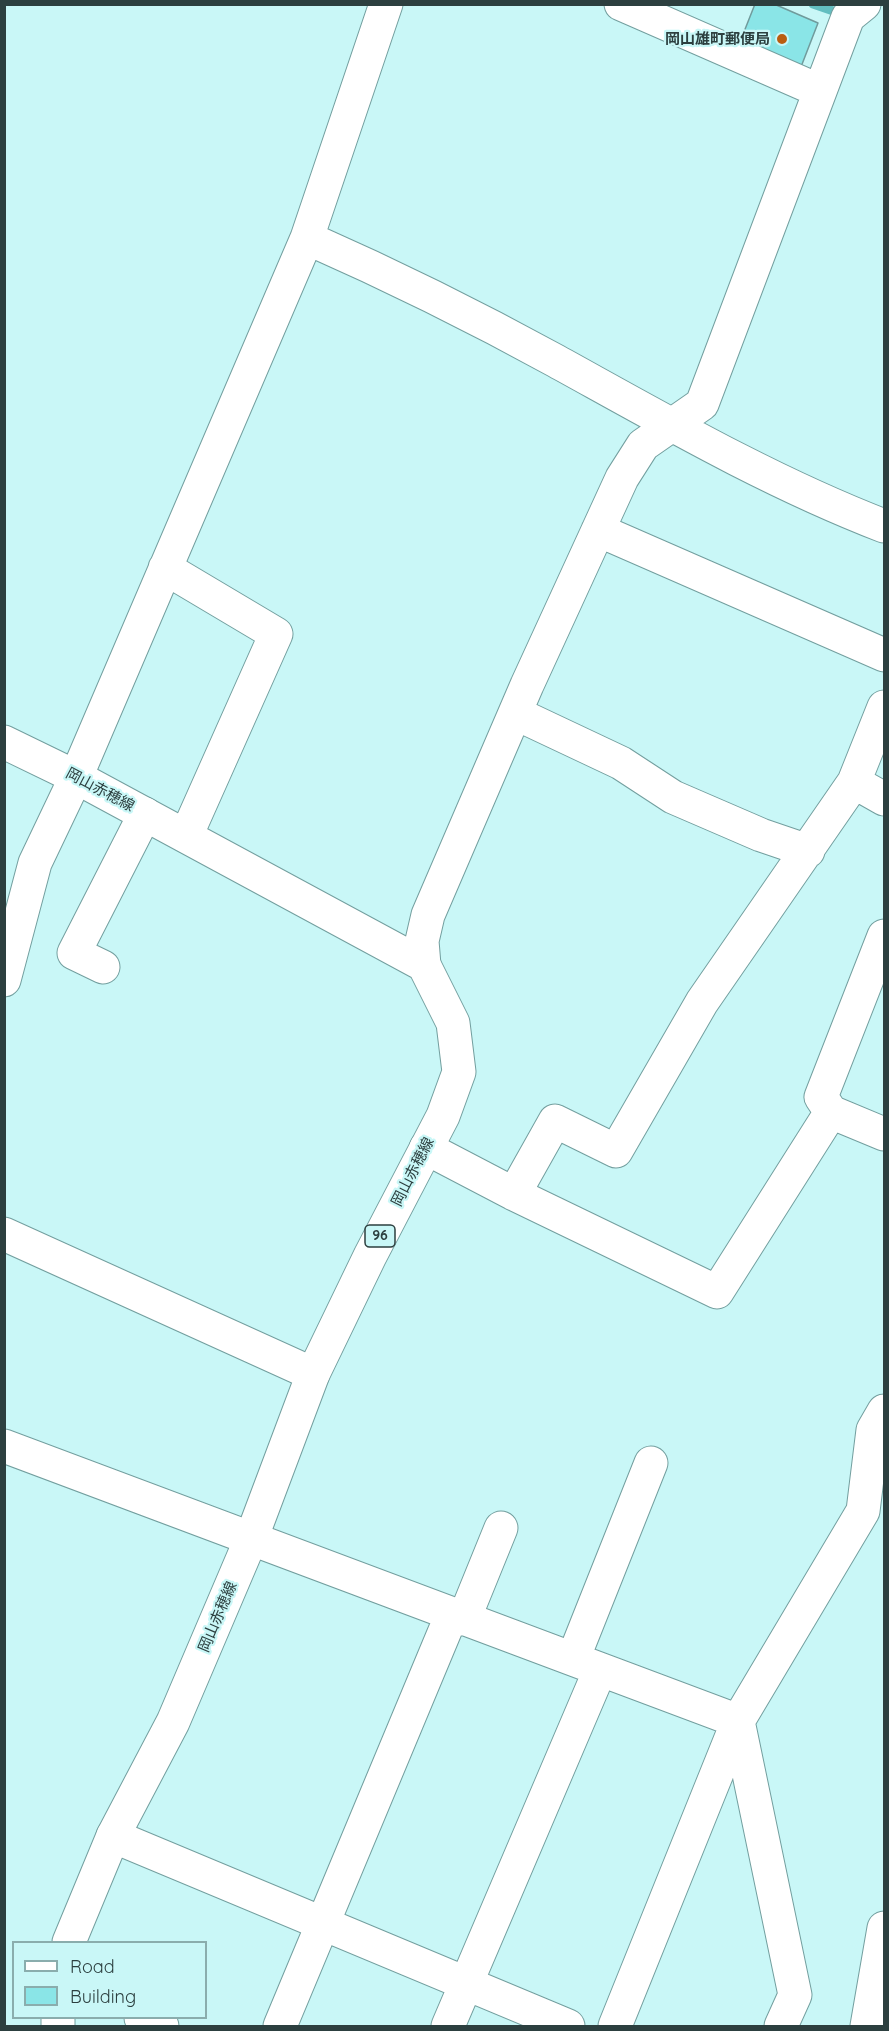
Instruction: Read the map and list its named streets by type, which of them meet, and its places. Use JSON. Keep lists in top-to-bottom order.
{
  "streets": {
    "street": ["岡山赤穂線", "96"]
  },
  "places": ["岡山雄町郵便局"],
  "legend": ["Road", "Building"]
}
